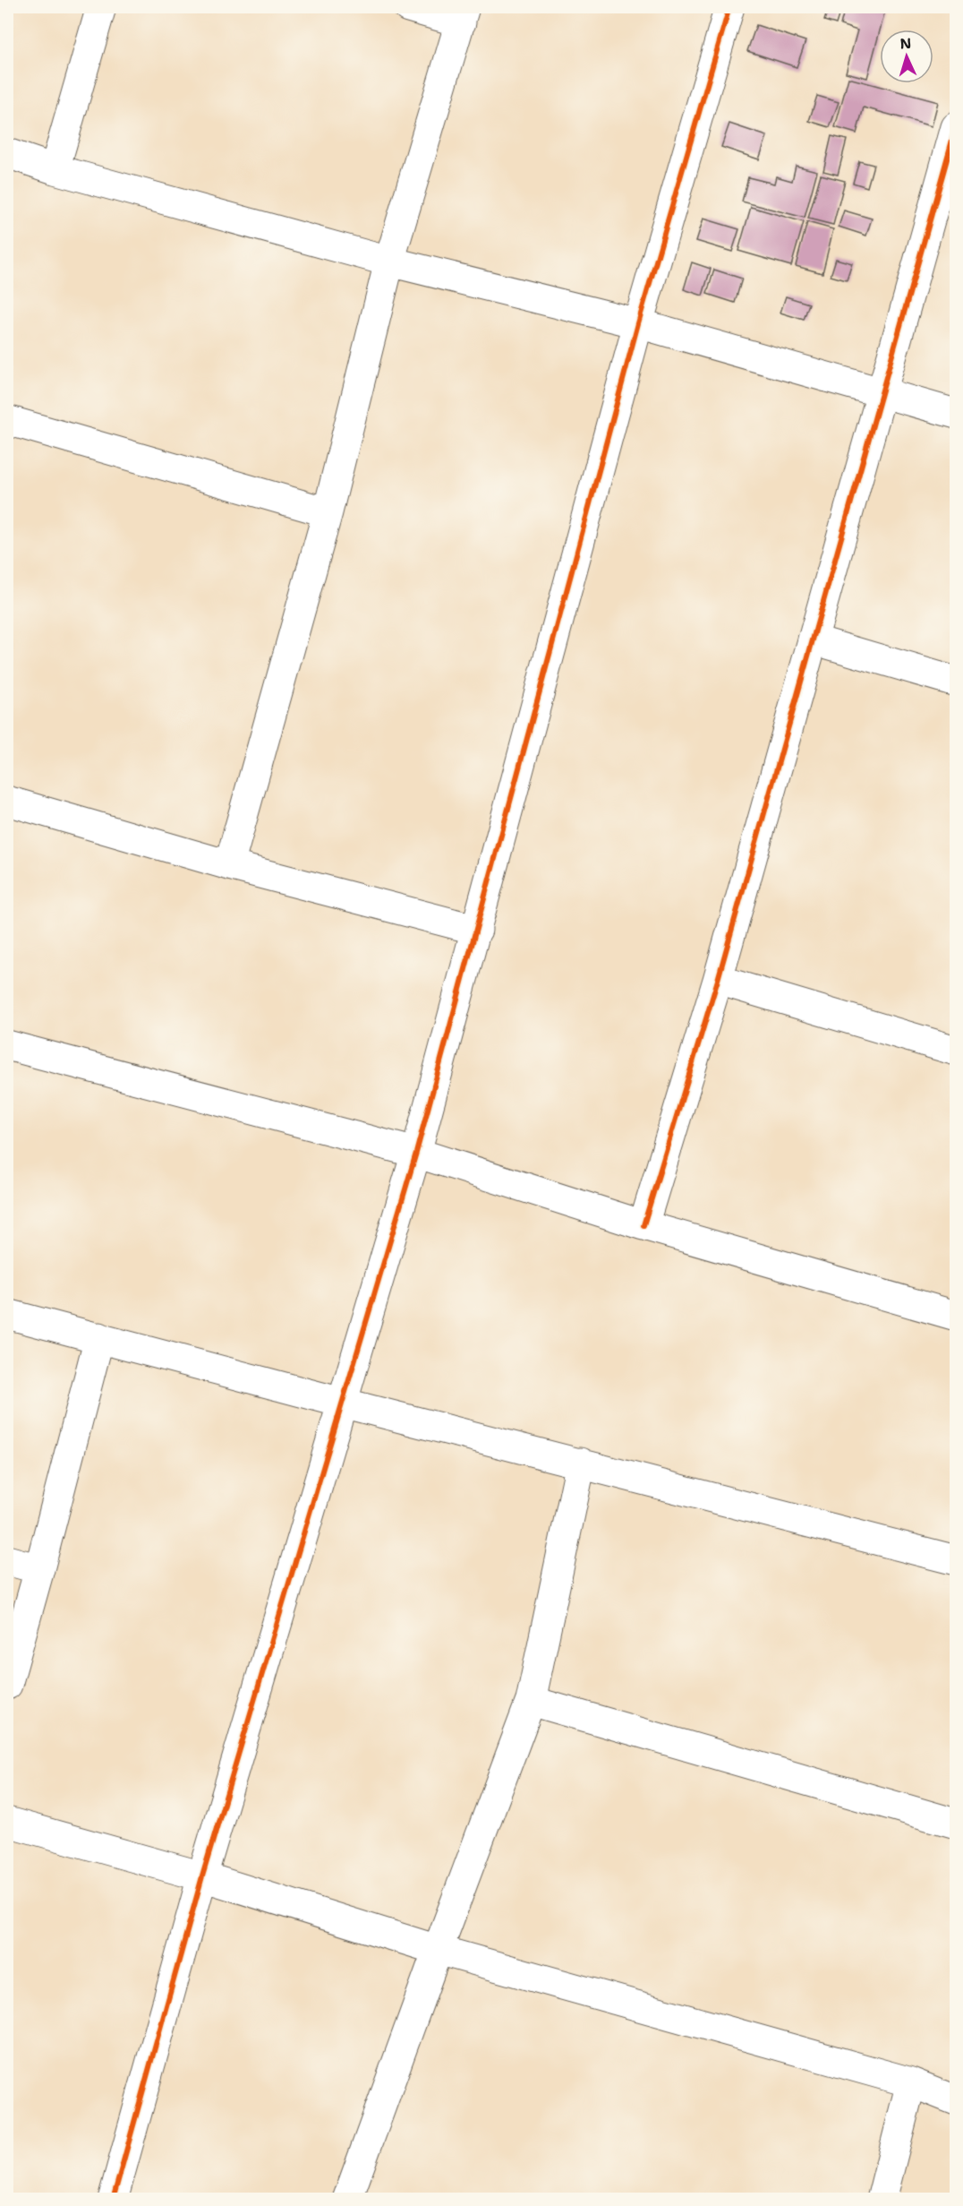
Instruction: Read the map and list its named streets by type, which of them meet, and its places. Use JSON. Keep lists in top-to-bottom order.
{
  "north": "top"
}
